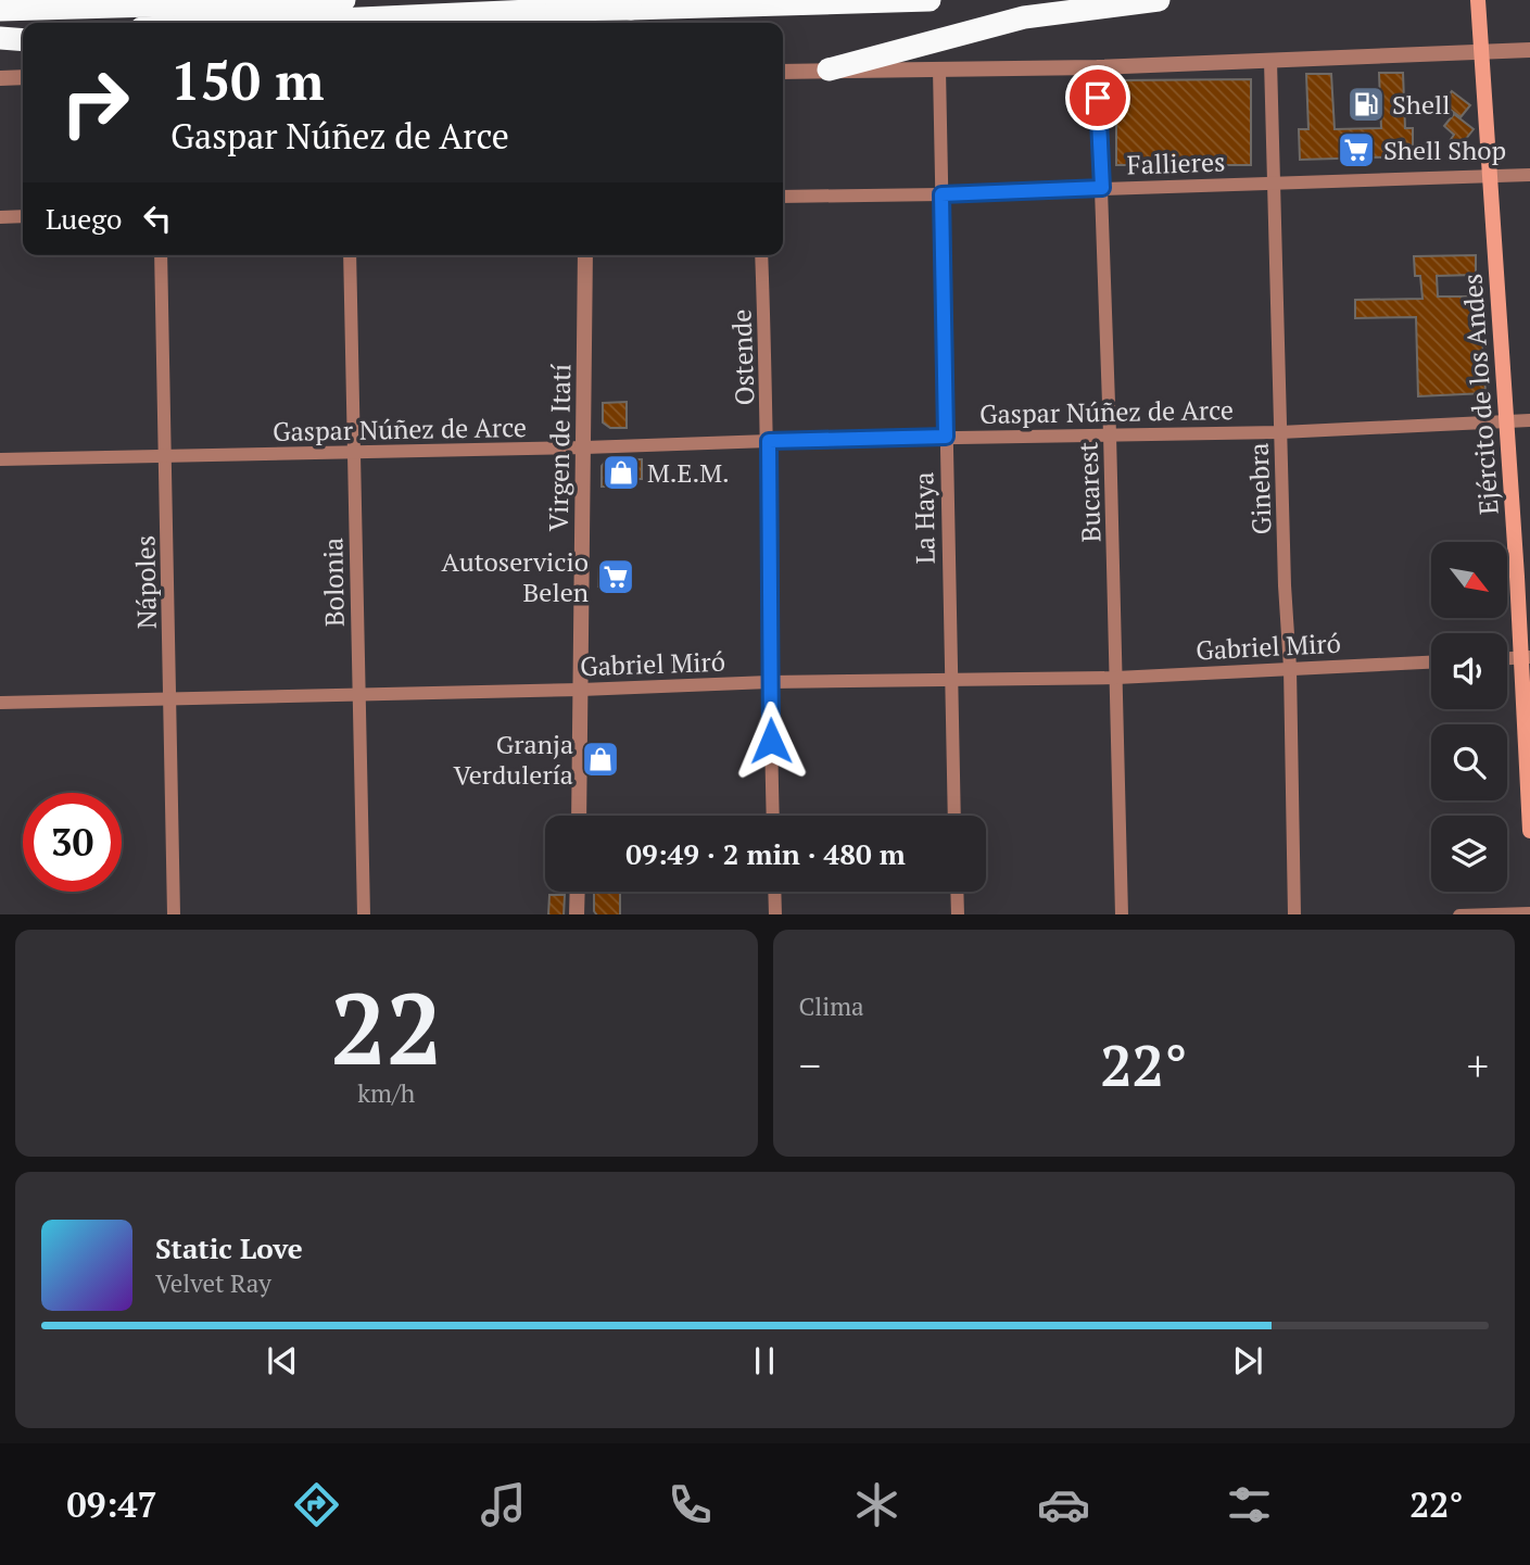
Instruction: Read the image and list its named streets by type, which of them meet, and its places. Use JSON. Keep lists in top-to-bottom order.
{
  "streets": {
    "main road": ["Ejército de los Andes"],
    "street": [
      "Fallieres",
      "Ostende",
      "Gaspar Núñez de Arce",
      "Virgen de Itatí",
      "Ginebra",
      "Bucarest",
      "La Haya",
      "Nápoles",
      "Bolonia",
      "Gabriel Miró"
    ]
  },
  "crossings": [
    ["Fallieres", "Ejército de los Andes"],
    ["Fallieres", "Ginebra"],
    ["Fallieres", "Bucarest"],
    ["Fallieres", "La Haya"],
    ["Ostende", "Gaspar Núñez de Arce"],
    ["Ostende", "Gabriel Miró"],
    ["Ejército de los Andes", "Gaspar Núñez de Arce"],
    ["Gaspar Núñez de Arce", "Virgen de Itatí"],
    ["Gaspar Núñez de Arce", "Ginebra"],
    ["Gaspar Núñez de Arce", "Bucarest"],
    ["Gaspar Núñez de Arce", "La Haya"],
    ["Gaspar Núñez de Arce", "Nápoles"],
    ["Gaspar Núñez de Arce", "Bolonia"],
    ["Virgen de Itatí", "Gabriel Miró"],
    ["Ginebra", "Gabriel Miró"],
    ["Bucarest", "Gabriel Miró"],
    ["La Haya", "Gabriel Miró"],
    ["Nápoles", "Gabriel Miró"],
    ["Bolonia", "Gabriel Miró"]
  ],
  "places": {
    "fuel station": ["Shell"],
    "supermarket": ["Shell Shop", "Autoservicio Belen"],
    "shop": ["M.E.M.", "Granja Verdulería"]
  },
  "north": "bottom right",
  "page": {
    "turn": ["150 m", "Gaspar Núñez de Arce"],
    "then": "Luego",
    "limit": "30",
    "trip": "09:49 · 2 min · 480 m",
    "tile": [
      ["22", "km/h"],
      "Clima"
    ],
    "heat": ["−", "22°", "+"],
    "song": ["Static Love", "Velvet Ray"],
    "tabs": ["09:47", "22°"]
  }
}
